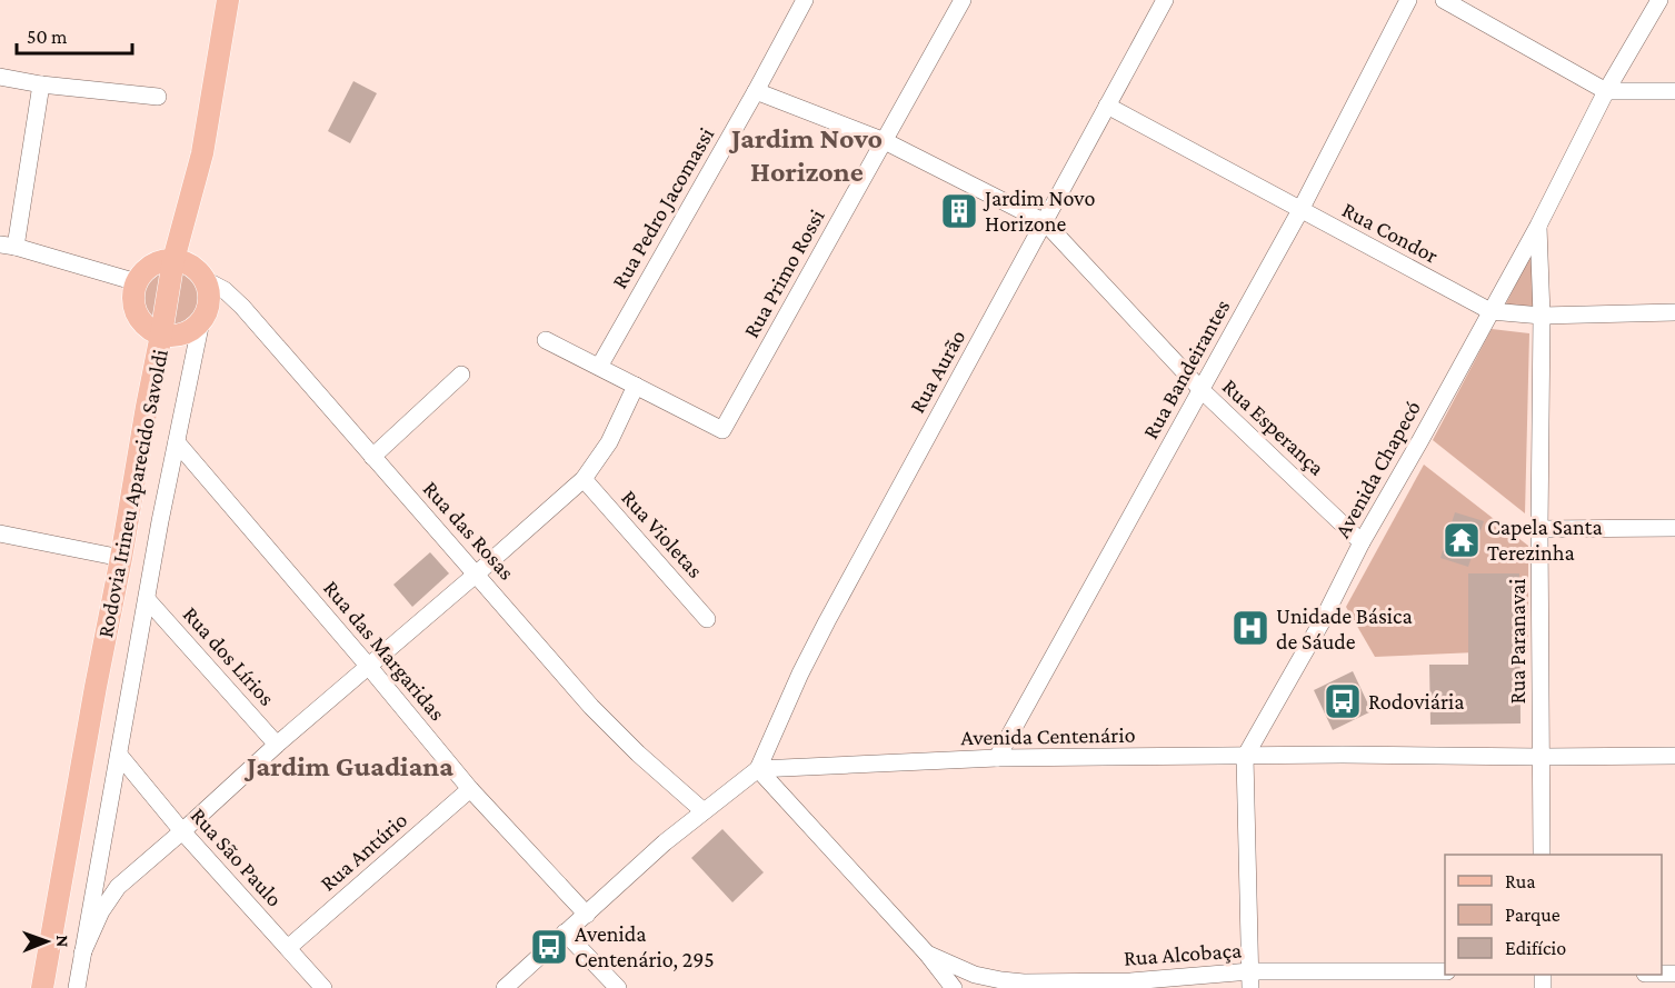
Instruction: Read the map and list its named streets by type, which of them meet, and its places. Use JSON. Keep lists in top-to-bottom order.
{
  "streets": {
    "main road": ["Rodovia Irineu Aparecido Savoldi"],
    "street": [
      "Rua Pedro Jacomassi",
      "Rua Condor",
      "Rua Primo Rossi",
      "Rua Bandeirantes",
      "Rua Aurão",
      "Rua Esperança",
      "Avenida Chapecó",
      "Rua das Rosas",
      "Rua Violetas",
      "Rua Paranavai",
      "Rua das Margaridas",
      "Rua dos Lírios",
      "Avenida Centenário",
      "Rua Antúrio",
      "Rua São Paulo",
      "Rua Alcobaça"
    ]
  },
  "crossings": [
    ["Rua Pedro Jacomassi", "Rua Esperança"],
    ["Rua Condor", "Rua Bandeirantes"],
    ["Rua Condor", "Rua Aurão"],
    ["Rua Condor", "Avenida Chapecó"],
    ["Rua Condor", "Rua Paranavai"],
    ["Rua Primo Rossi", "Rua Esperança"],
    ["Rua Bandeirantes", "Rua Esperança"],
    ["Rua Bandeirantes", "Avenida Centenário"],
    ["Rua Aurão", "Rua Esperança"],
    ["Rua Aurão", "Avenida Centenário"],
    ["Rua Esperança", "Avenida Chapecó"],
    ["Avenida Chapecó", "Rua Paranavai"],
    ["Avenida Chapecó", "Avenida Centenário"],
    ["Rua Paranavai", "Avenida Centenário"],
    ["Rua das Margaridas", "Rua Antúrio"],
    ["Rua Antúrio", "Rua São Paulo"]
  ],
  "districts": ["Jardim Novo Horizone", "Jardim Guadiana"],
  "places": {
    "building": ["Jardim Novo Horizone"],
    "temple": ["Capela Santa Terezinha"],
    "hospital": ["Unidade Básica de Sáude"],
    "bus stop": ["Rodoviária", "Avenida Centenário, 295"]
  },
  "legend": ["Rua", "Parque", "Edifício"],
  "scale_bar": "50 m",
  "north": "right"
}
